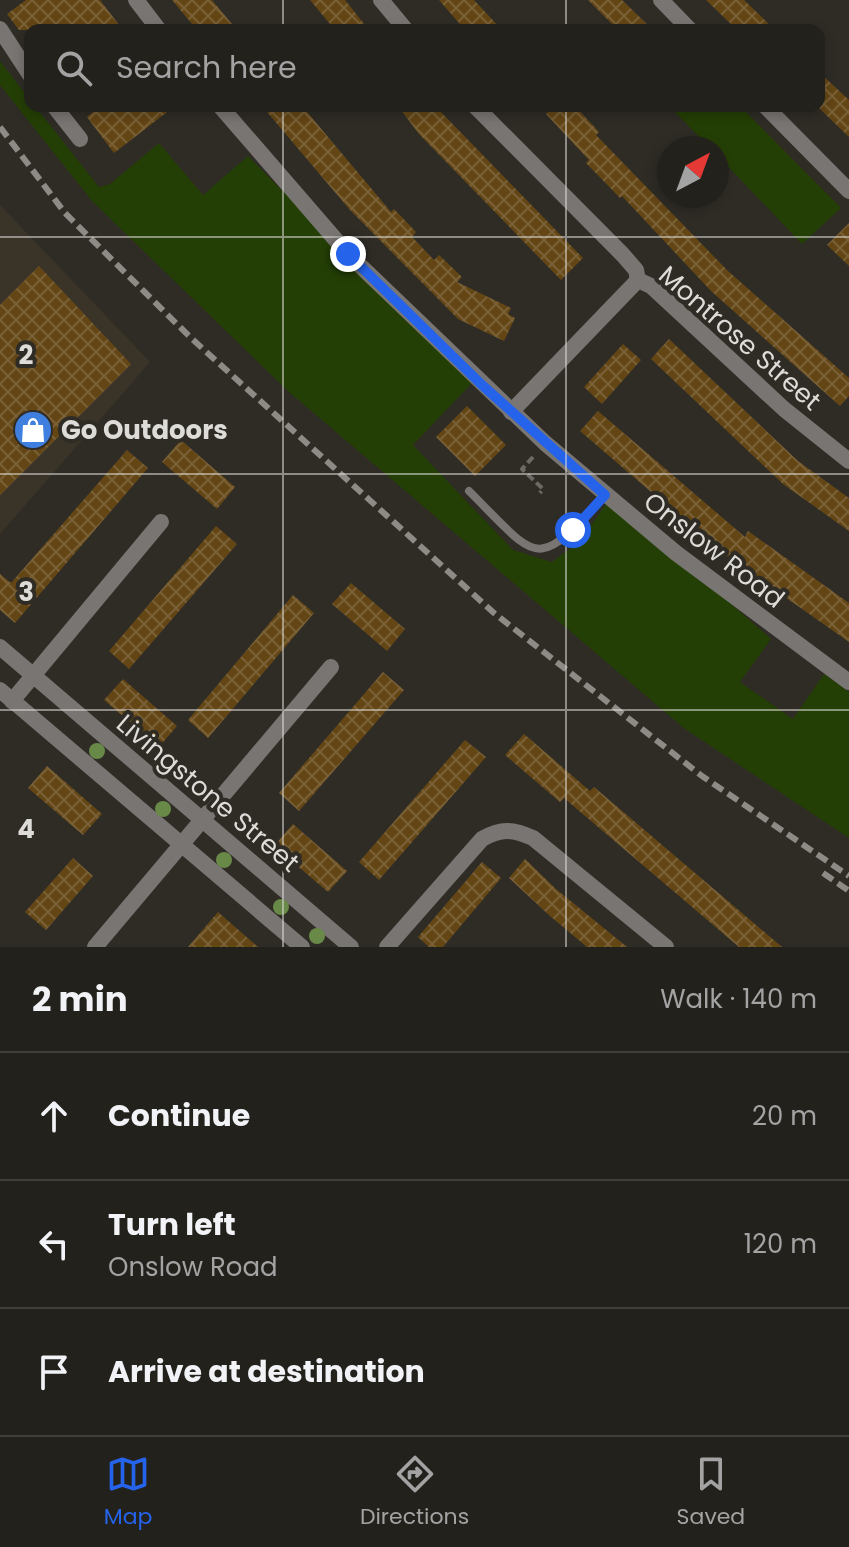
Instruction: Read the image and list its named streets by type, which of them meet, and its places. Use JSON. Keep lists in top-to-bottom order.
{
  "streets": {
    "street": ["Montrose Street", "Onslow Road", "Livingstone Street"]
  },
  "places": {
    "shop": ["Go Outdoors"]
  },
  "north": "top right",
  "page": {
    "search": "Search here",
    "heading": ["2 min", "Walk · 140 m"],
    "list": [
      ["Continue", "20 m"],
      ["Turn left", "Onslow Road", "120 m"],
      "Arrive at destination"
    ],
    "nav": ["Map", "Directions", "Saved"]
  },
  "grid": {
    "rows": ["2", "3", "4"]
  }
}
